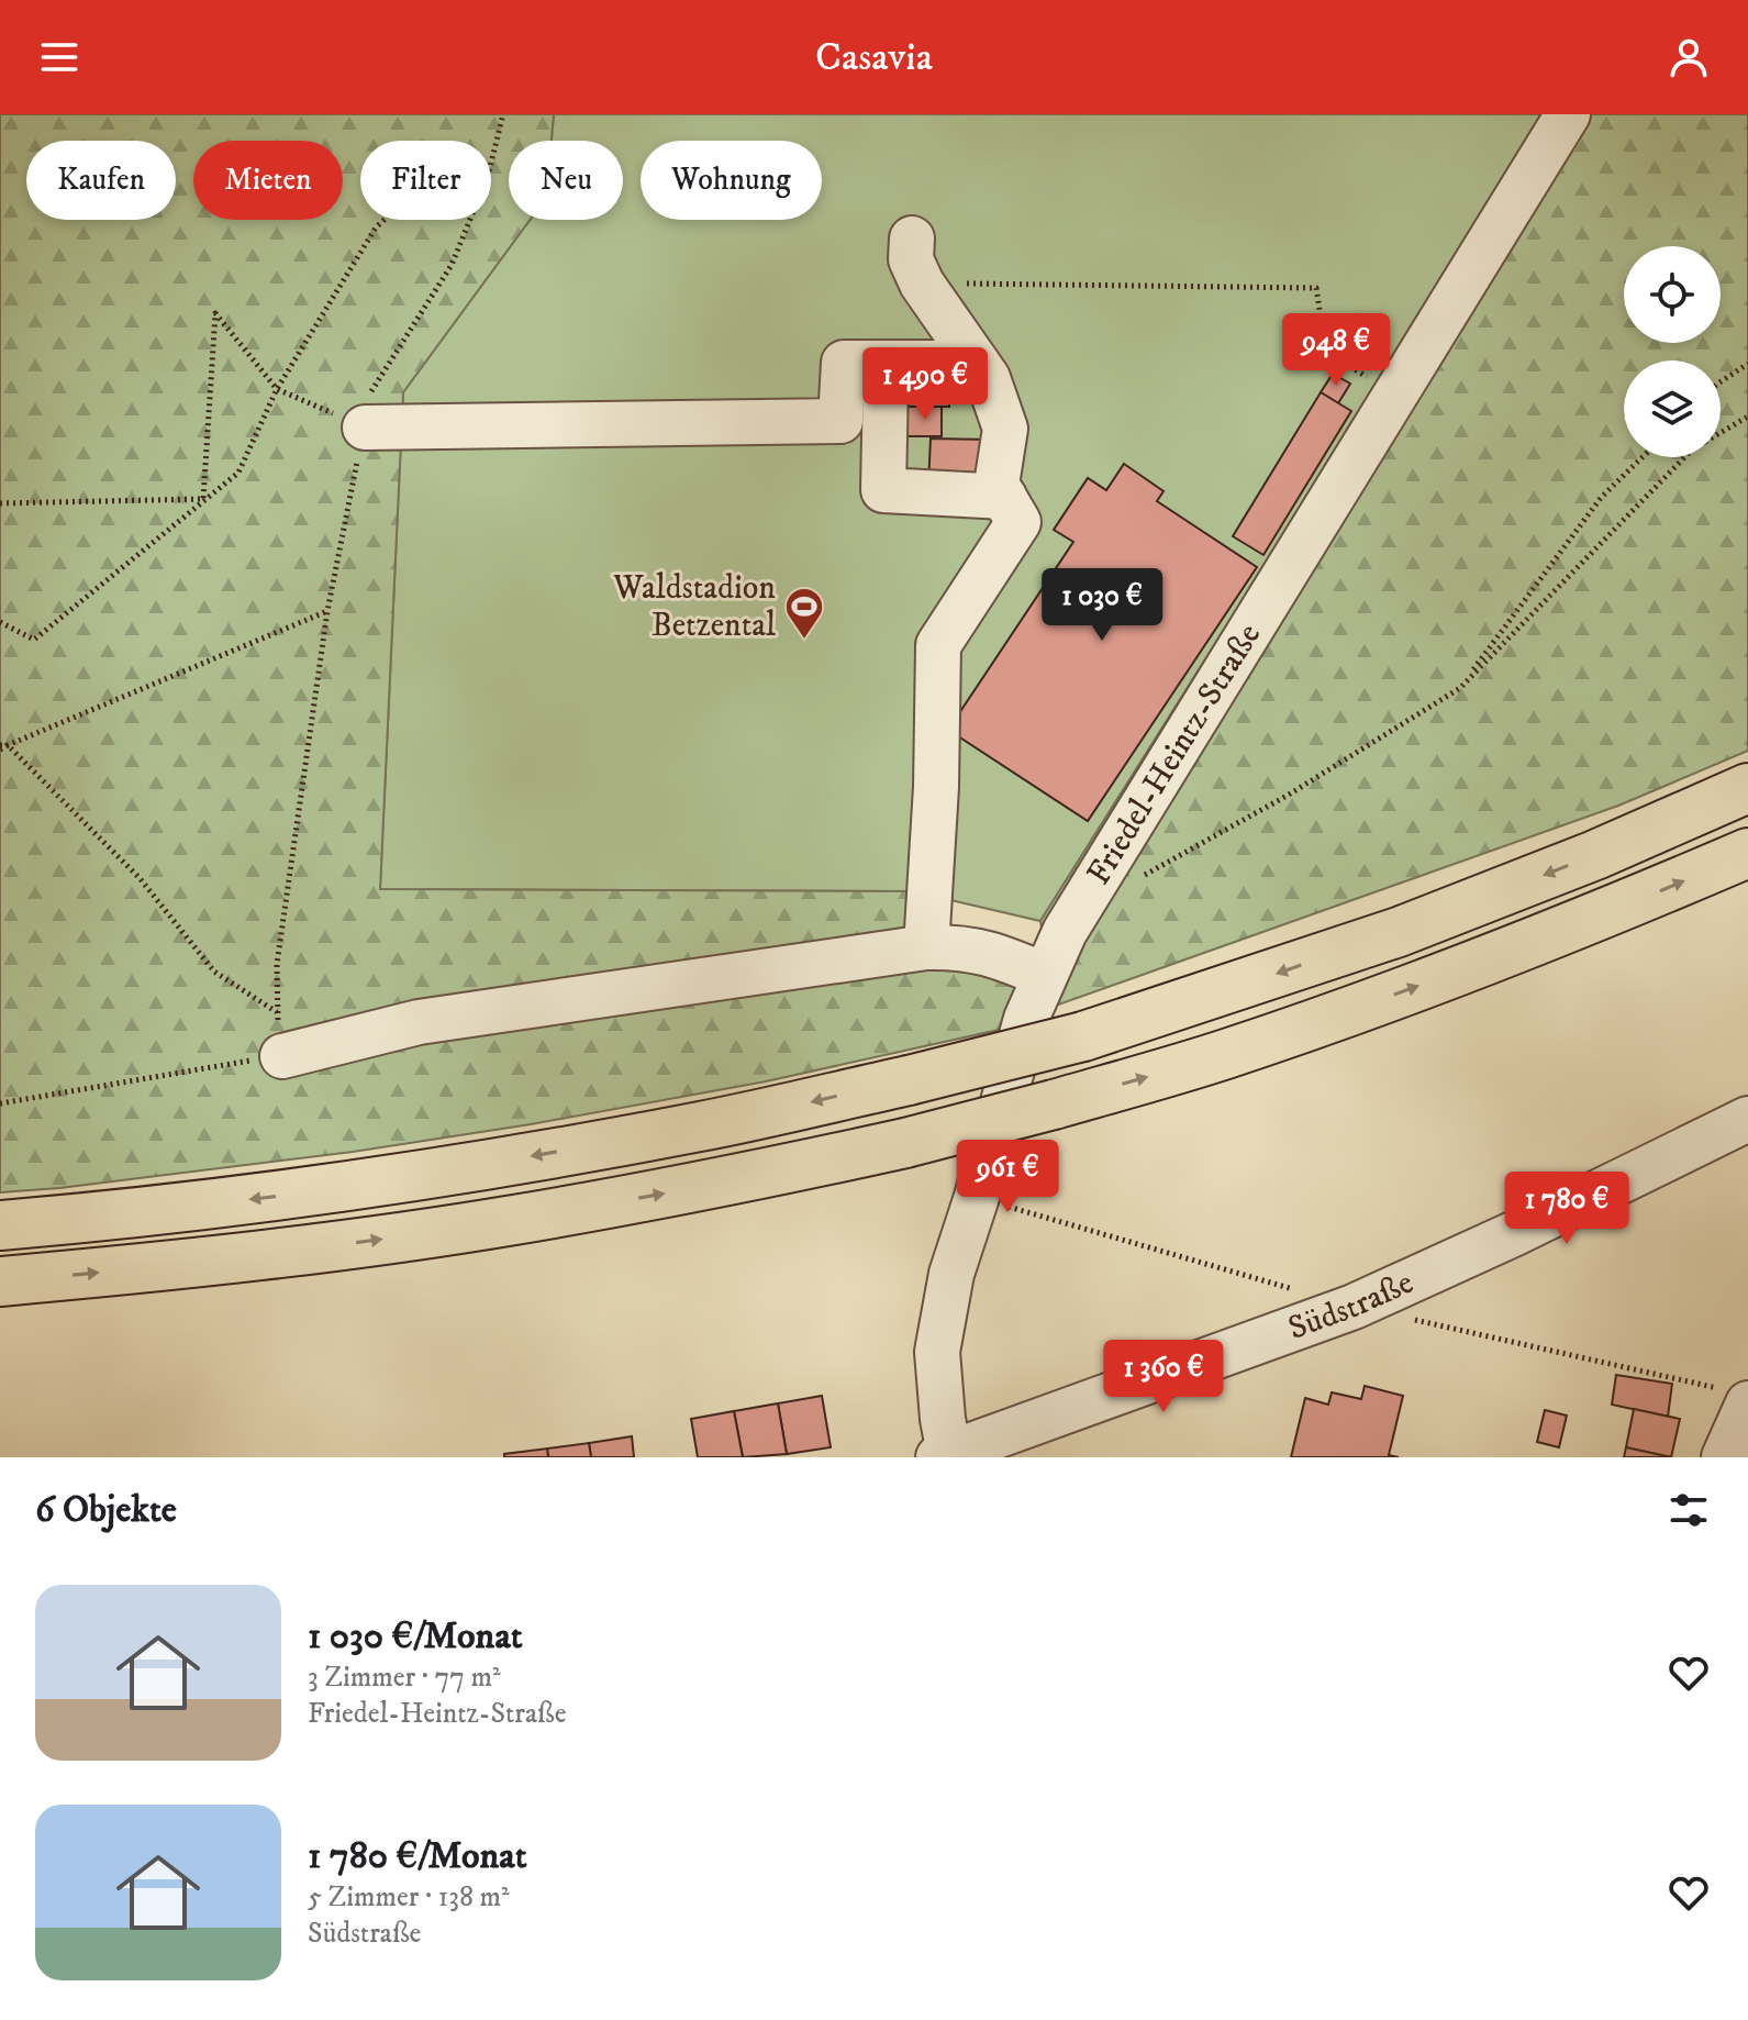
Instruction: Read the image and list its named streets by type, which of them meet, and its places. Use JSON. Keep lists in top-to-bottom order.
{
  "streets": {
    "street": ["Friedel-Heintz-Straße", "Südstraße"]
  },
  "crossings": [
    ["Friedel-Heintz-Straße", "Südstraße"]
  ],
  "places": {
    "sports": ["Waldstadion Betzental"]
  },
  "page": {
    "header": "Casavia",
    "chip": [
      "Kaufen",
      "Mieten",
      "Filter",
      "Neu",
      "Wohnung"
    ],
    "price": [
      "948 €",
      "1 490 €",
      "1 030 €",
      "961 €",
      "1 780 €",
      "1 360 €"
    ],
    "heading": "6 Objekte",
    "list": [
      {
        "name": "1 030 €/Monat",
        "note": "3 Zimmer · 77 m² · Friedel-Heintz-Straße"
      },
      {
        "name": "1 780 €/Monat",
        "note": "5 Zimmer · 138 m² · Südstraße"
      }
    ]
  }
}
